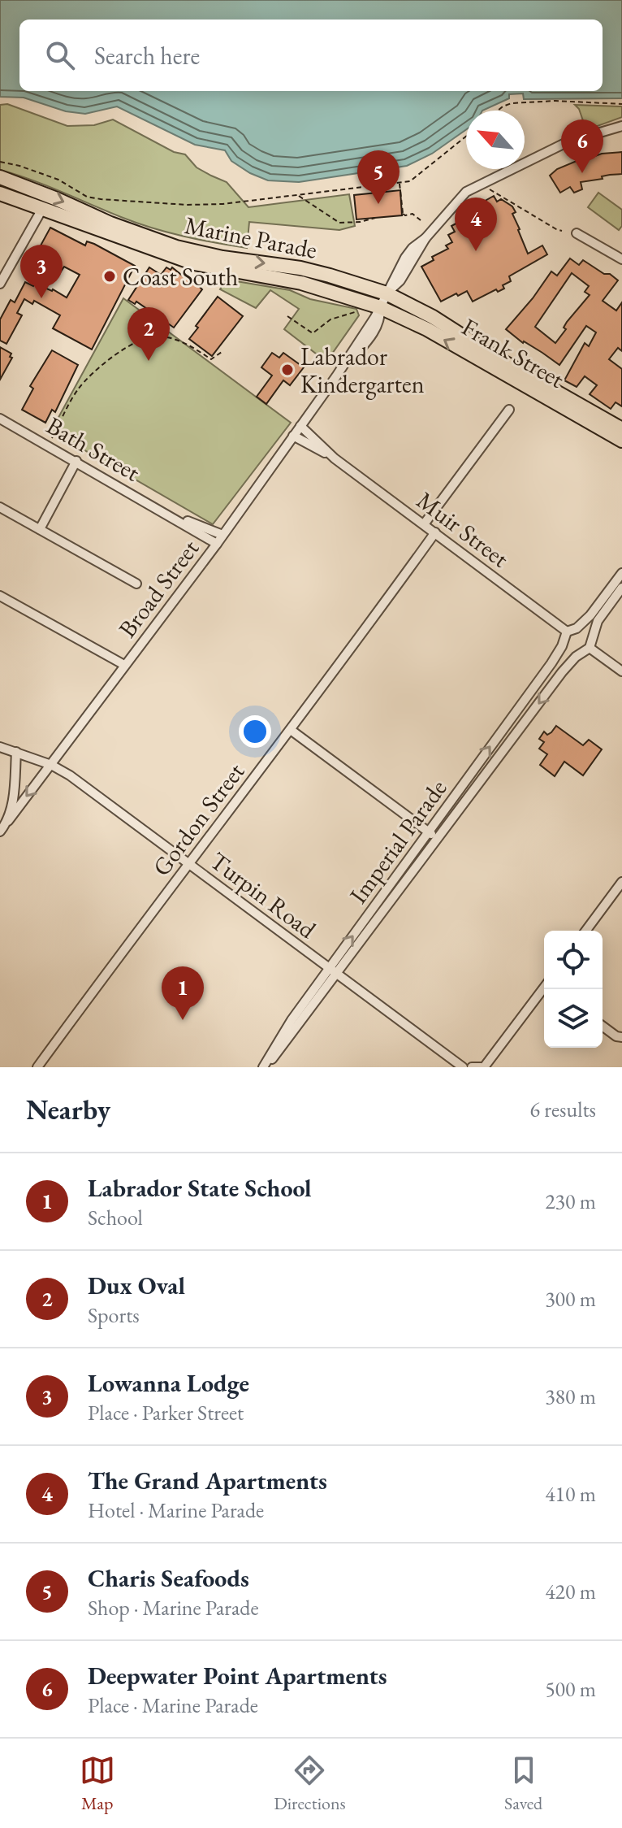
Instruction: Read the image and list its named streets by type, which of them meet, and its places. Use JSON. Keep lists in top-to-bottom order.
{
  "streets": {
    "highway": ["Marine Parade", "Frank Street"],
    "street": [
      "Bath Street",
      "Muir Street",
      "Broad Street",
      "Gordon Street",
      "Imperial Parade",
      "Turpin Road"
    ]
  },
  "crossings": [
    ["Marine Parade", "Frank Street"],
    ["Marine Parade", "Broad Street"],
    ["Frank Street", "Broad Street"],
    ["Bath Street", "Broad Street"],
    ["Muir Street", "Broad Street"],
    ["Muir Street", "Gordon Street"],
    ["Muir Street", "Imperial Parade"],
    ["Broad Street", "Turpin Road"],
    ["Gordon Street", "Turpin Road"],
    ["Imperial Parade", "Turpin Road"]
  ],
  "places": ["Coast South", "Labrador Kindergarten"],
  "north": "top left",
  "page": {
    "search": "Search here",
    "pins": [
      "6",
      "5",
      "4",
      "3",
      "2",
      "1"
    ],
    "heading": ["Nearby", "6 results"],
    "list": [
      {
        "mark": "1",
        "name": "Labrador State School",
        "note": "School",
        "value": "230 m"
      },
      {
        "mark": "2",
        "name": "Dux Oval",
        "note": "Sports",
        "value": "300 m"
      },
      {
        "mark": "3",
        "name": "Lowanna Lodge",
        "note": "Place · Parker Street",
        "value": "380 m"
      },
      {
        "mark": "4",
        "name": "The Grand Apartments",
        "note": "Hotel · Marine Parade",
        "value": "410 m"
      },
      {
        "mark": "5",
        "name": "Charis Seafoods",
        "note": "Shop · Marine Parade",
        "value": "420 m"
      },
      {
        "mark": "6",
        "name": "Deepwater Point Apartments",
        "note": "Place · Marine Parade",
        "value": "500 m"
      }
    ],
    "nav": ["Map", "Directions", "Saved"]
  }
}
